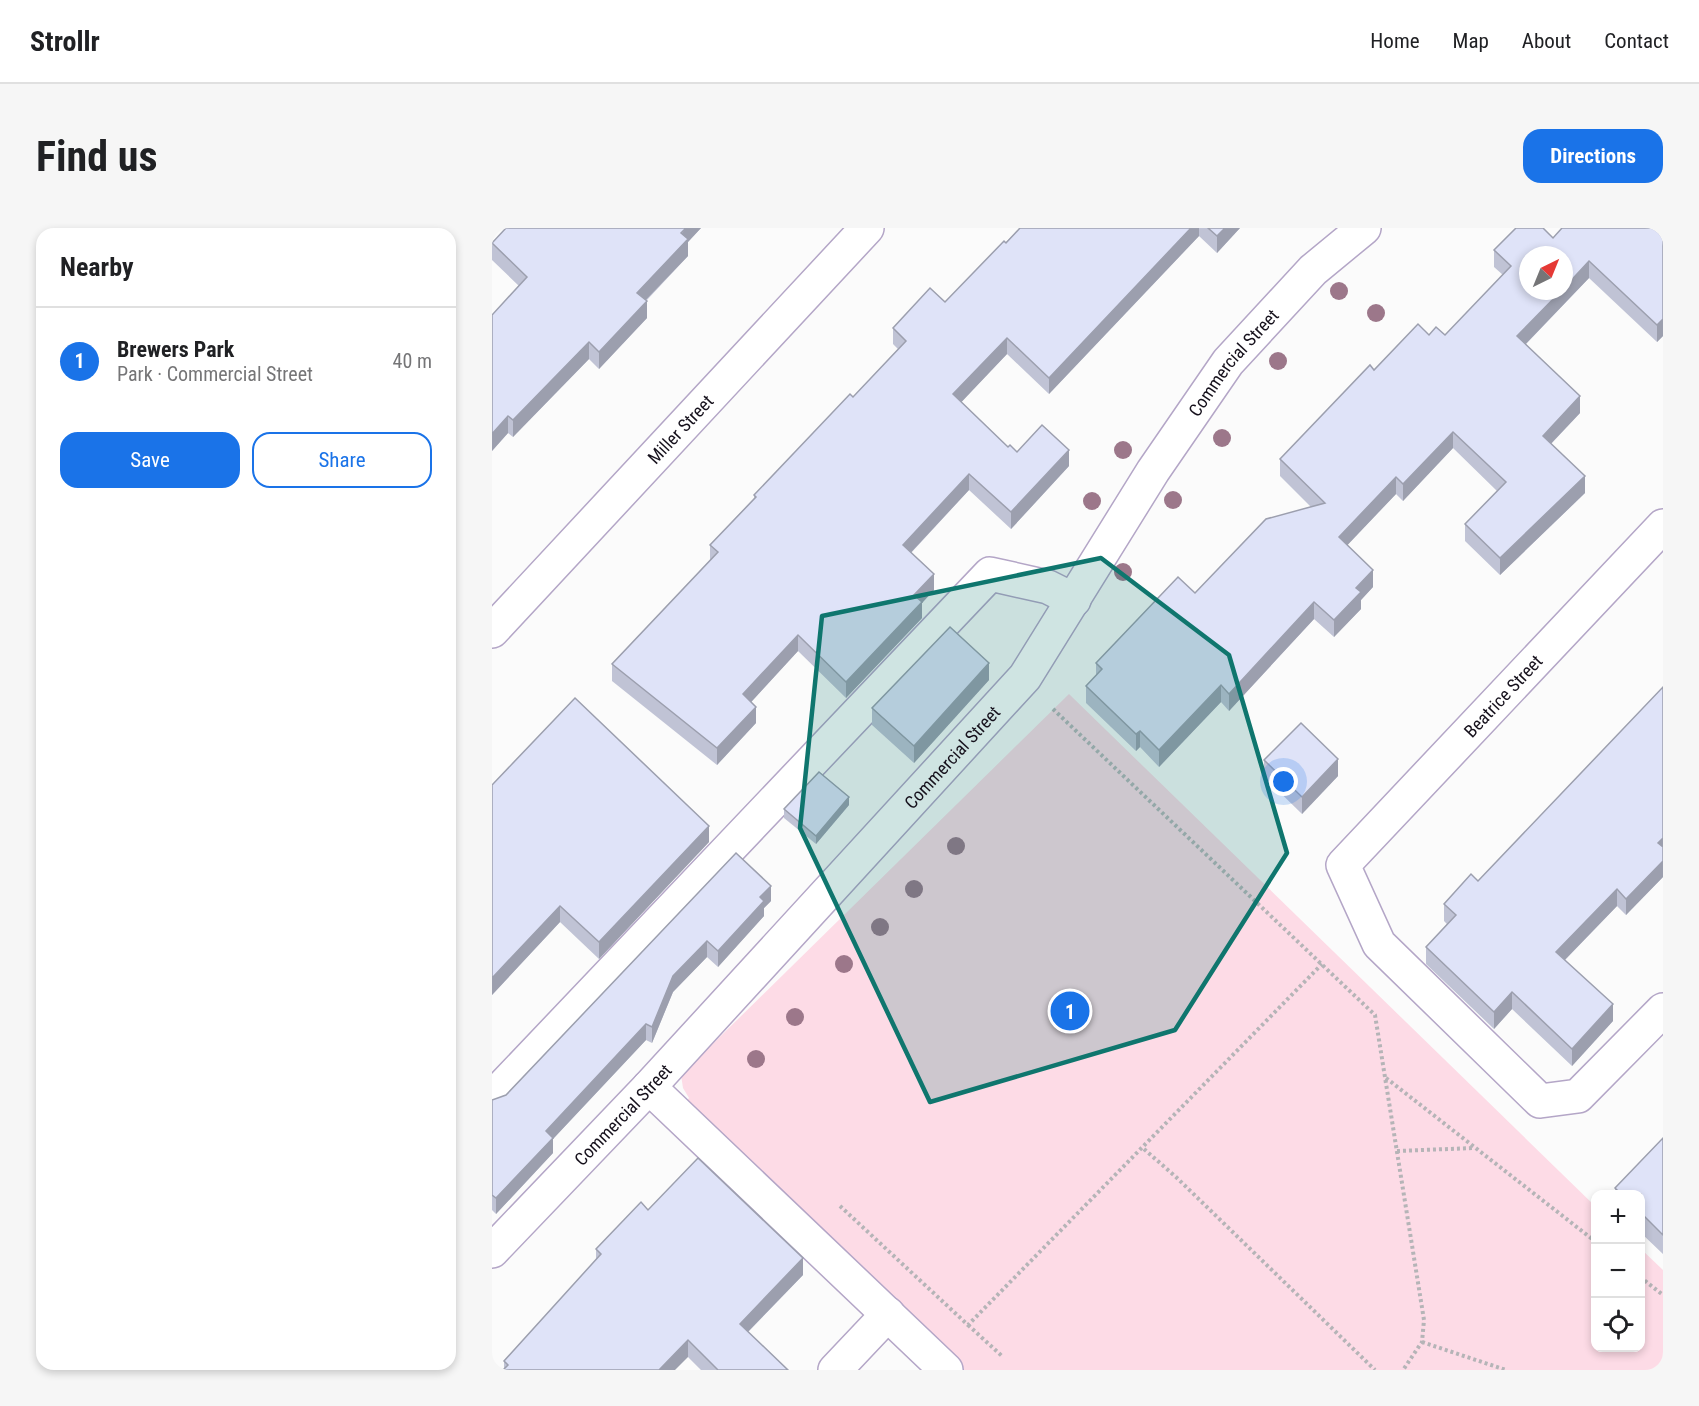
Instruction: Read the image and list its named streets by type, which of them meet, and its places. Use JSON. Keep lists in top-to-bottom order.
{
  "streets": {
    "street": ["Commercial Street", "Miller Street", "Beatrice Street"]
  },
  "north": "top right",
  "page": {
    "header": "Strollr",
    "nav": [
      "Home",
      "Map",
      "About",
      "Contact"
    ],
    "buttons": [
      "Directions",
      ["Save", "Share"]
    ],
    "title": "Find us",
    "heading": "Nearby",
    "list": [
      {
        "mark": "1",
        "name": "Brewers Park",
        "note": "Park · Commercial Street",
        "value": "40 m"
      }
    ],
    "pins": "1",
    "map_buttons": ["+", "−"]
  }
}
